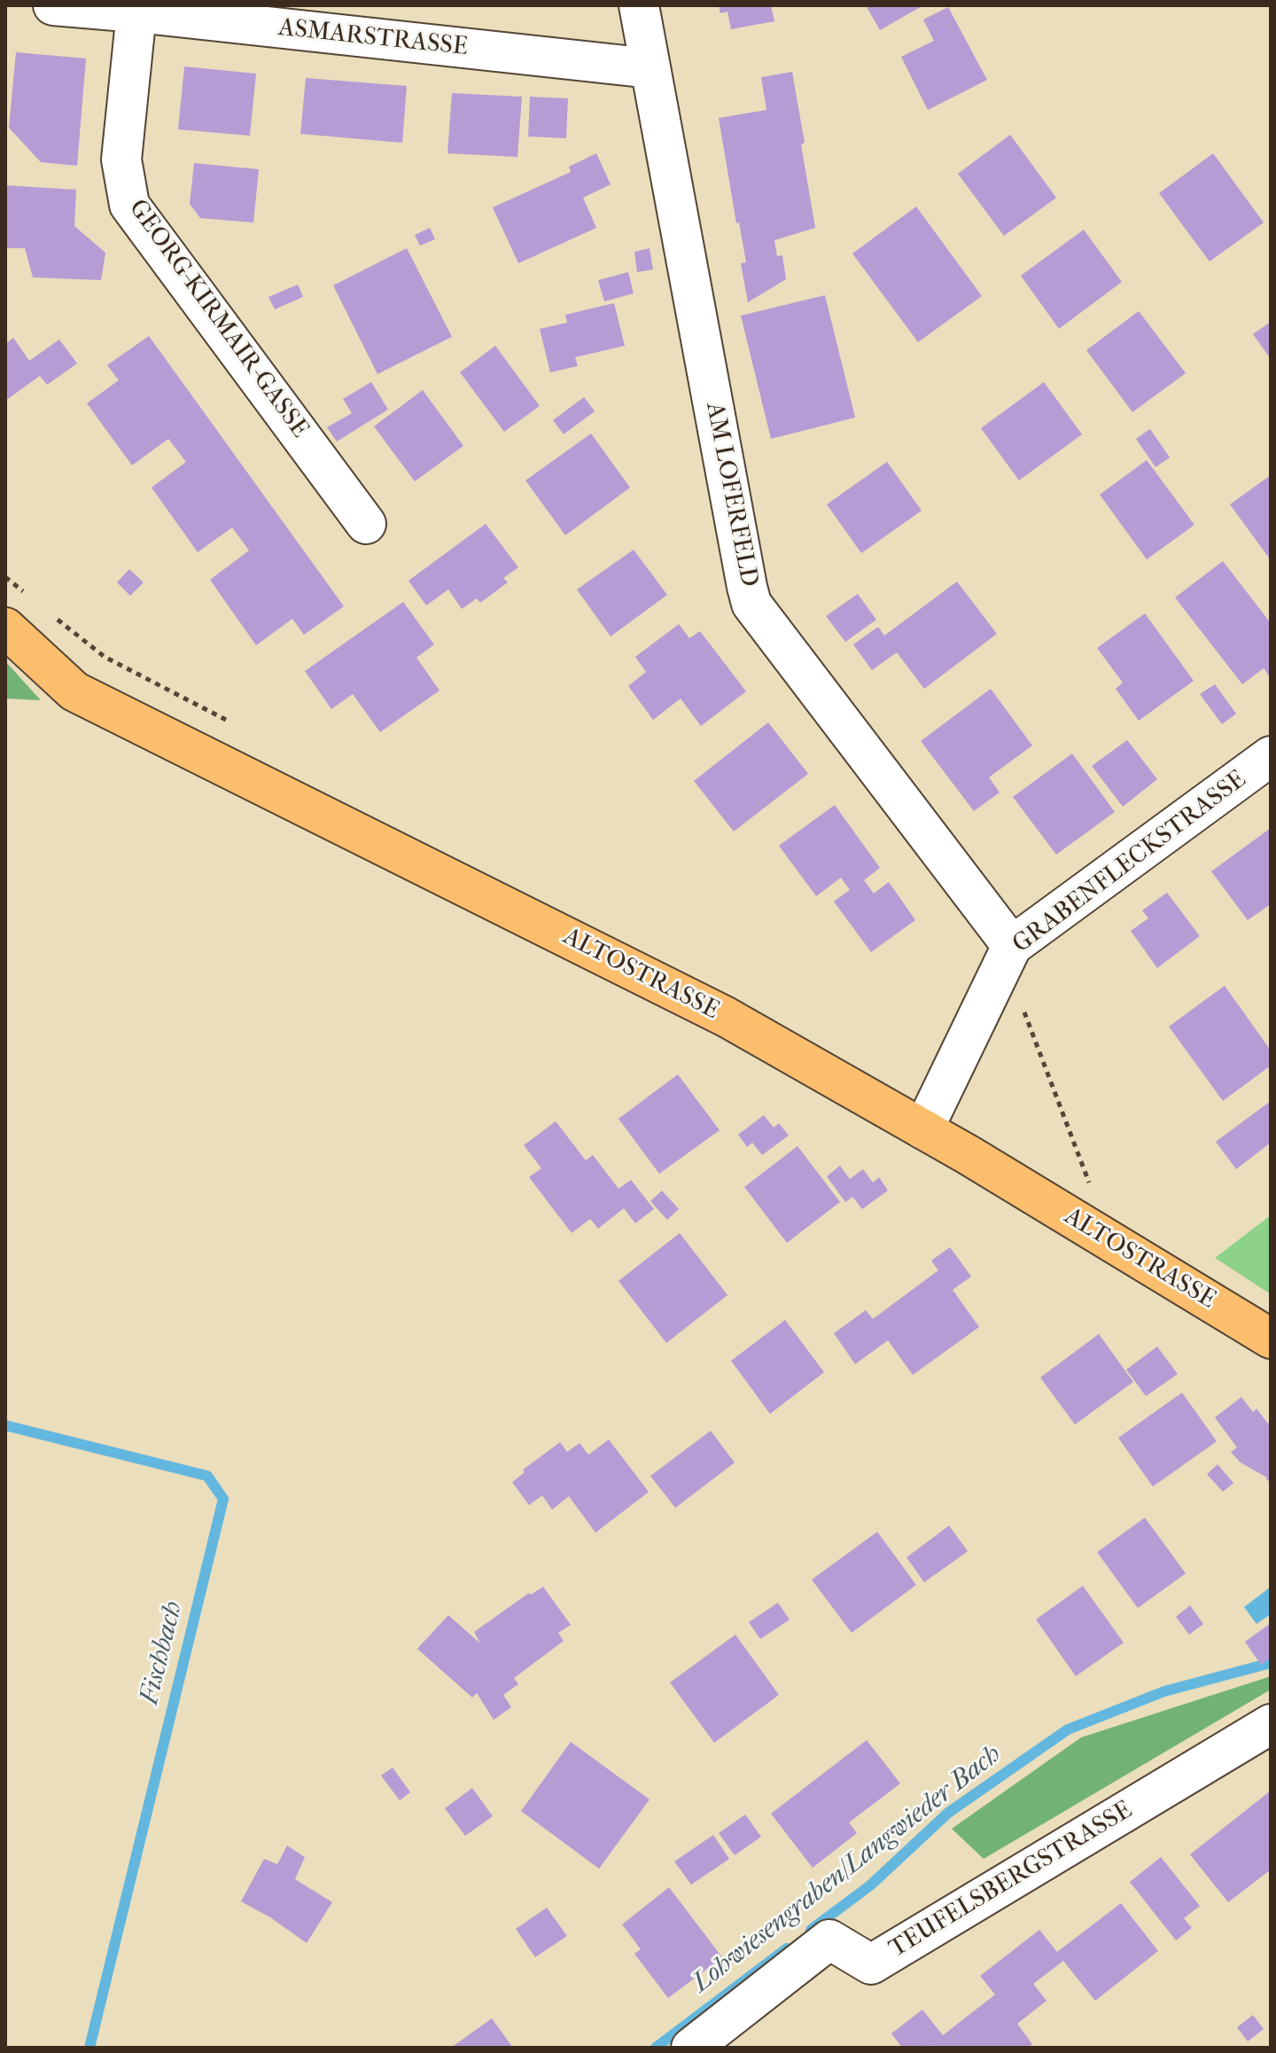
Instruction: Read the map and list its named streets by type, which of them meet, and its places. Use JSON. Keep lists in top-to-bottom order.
{
  "streets": {
    "main road": ["ALTOSTRASSE"],
    "street": [
      "ASMARSTRASSE",
      "GEORG-KIRMAIR-GASSE",
      "AM LOFERFELD",
      "GRABENFLECKSTRASSE",
      "TEUFELSBERGSTRASSE"
    ]
  },
  "crossings": [
    ["ASMARSTRASSE", "GEORG-KIRMAIR-GASSE"],
    ["ASMARSTRASSE", "AM LOFERFELD"],
    ["AM LOFERFELD", "GRABENFLECKSTRASSE"],
    ["GRABENFLECKSTRASSE", "ALTOSTRASSE"]
  ],
  "water": ["Fischbach", "Lohwiesengraben/Langwieder Bach"]
}
